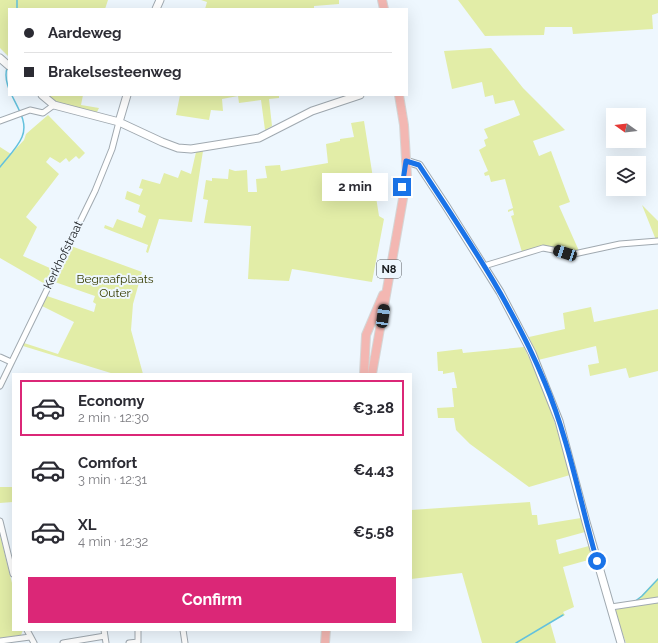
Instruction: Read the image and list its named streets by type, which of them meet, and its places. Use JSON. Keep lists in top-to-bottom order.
{
  "streets": {
    "main road": ["N8"],
    "street": ["Kerkhofstraat"]
  },
  "parks": ["Begraafplaats Outer"],
  "north": "left",
  "page": {
    "banner": ["Aardeweg", "Brakelsesteenweg"],
    "bubble": "2 min",
    "list": [
      {
        "name": "Economy",
        "note": "2 min · 12:30",
        "value": "€3.28"
      },
      {
        "name": "Comfort",
        "note": "3 min · 12:31",
        "value": "€4.43"
      },
      {
        "name": "XL",
        "note": "4 min · 12:32",
        "value": "€5.58"
      }
    ],
    "buttons": "Confirm"
  }
}
